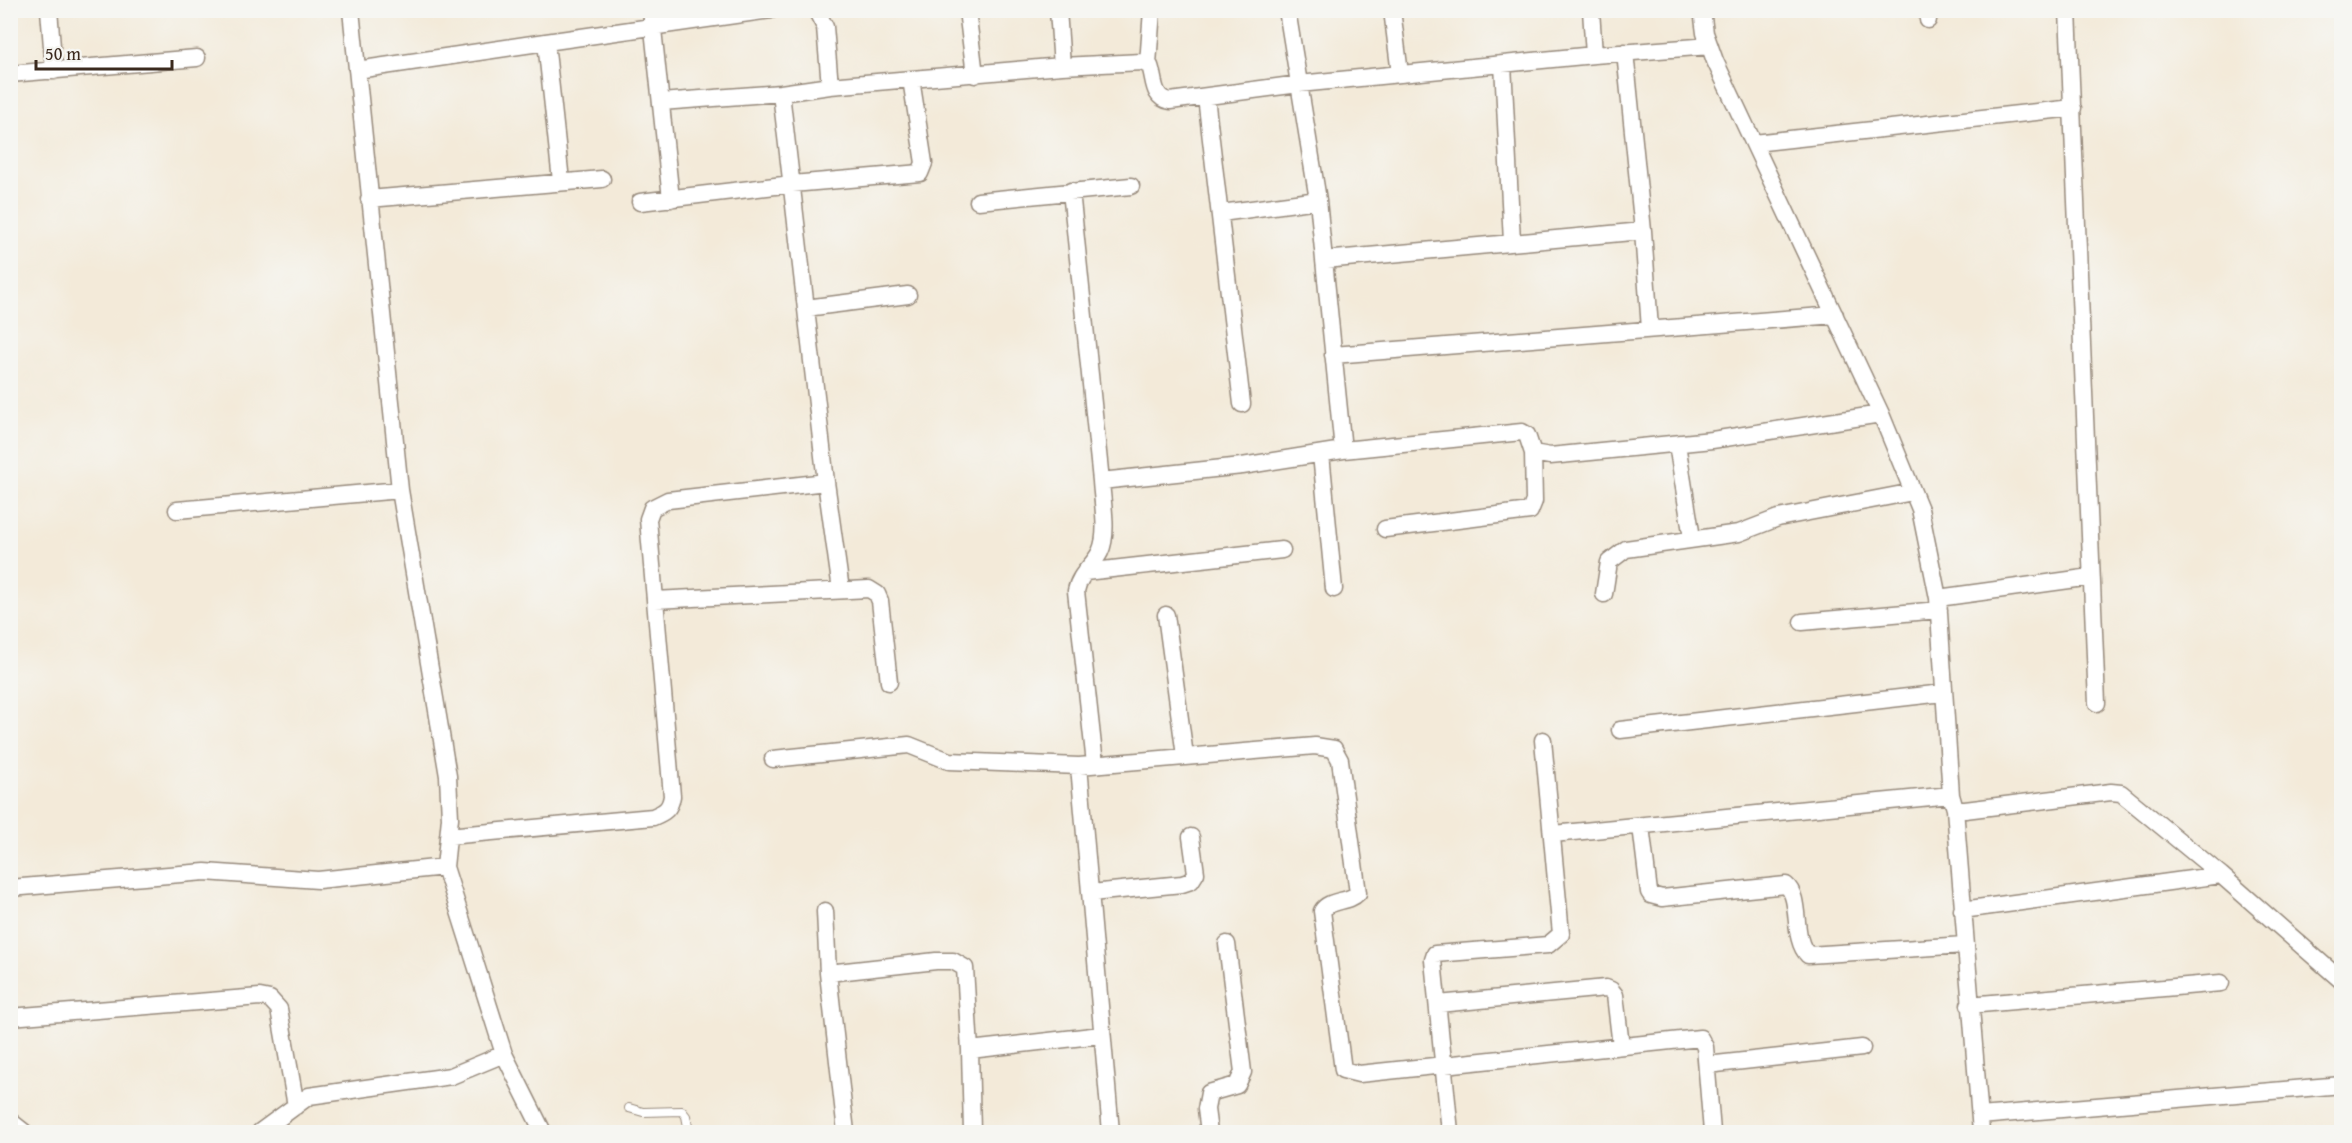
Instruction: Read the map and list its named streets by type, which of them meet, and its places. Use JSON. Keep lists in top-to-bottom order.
{
  "scale_bar": "50 m"
}
